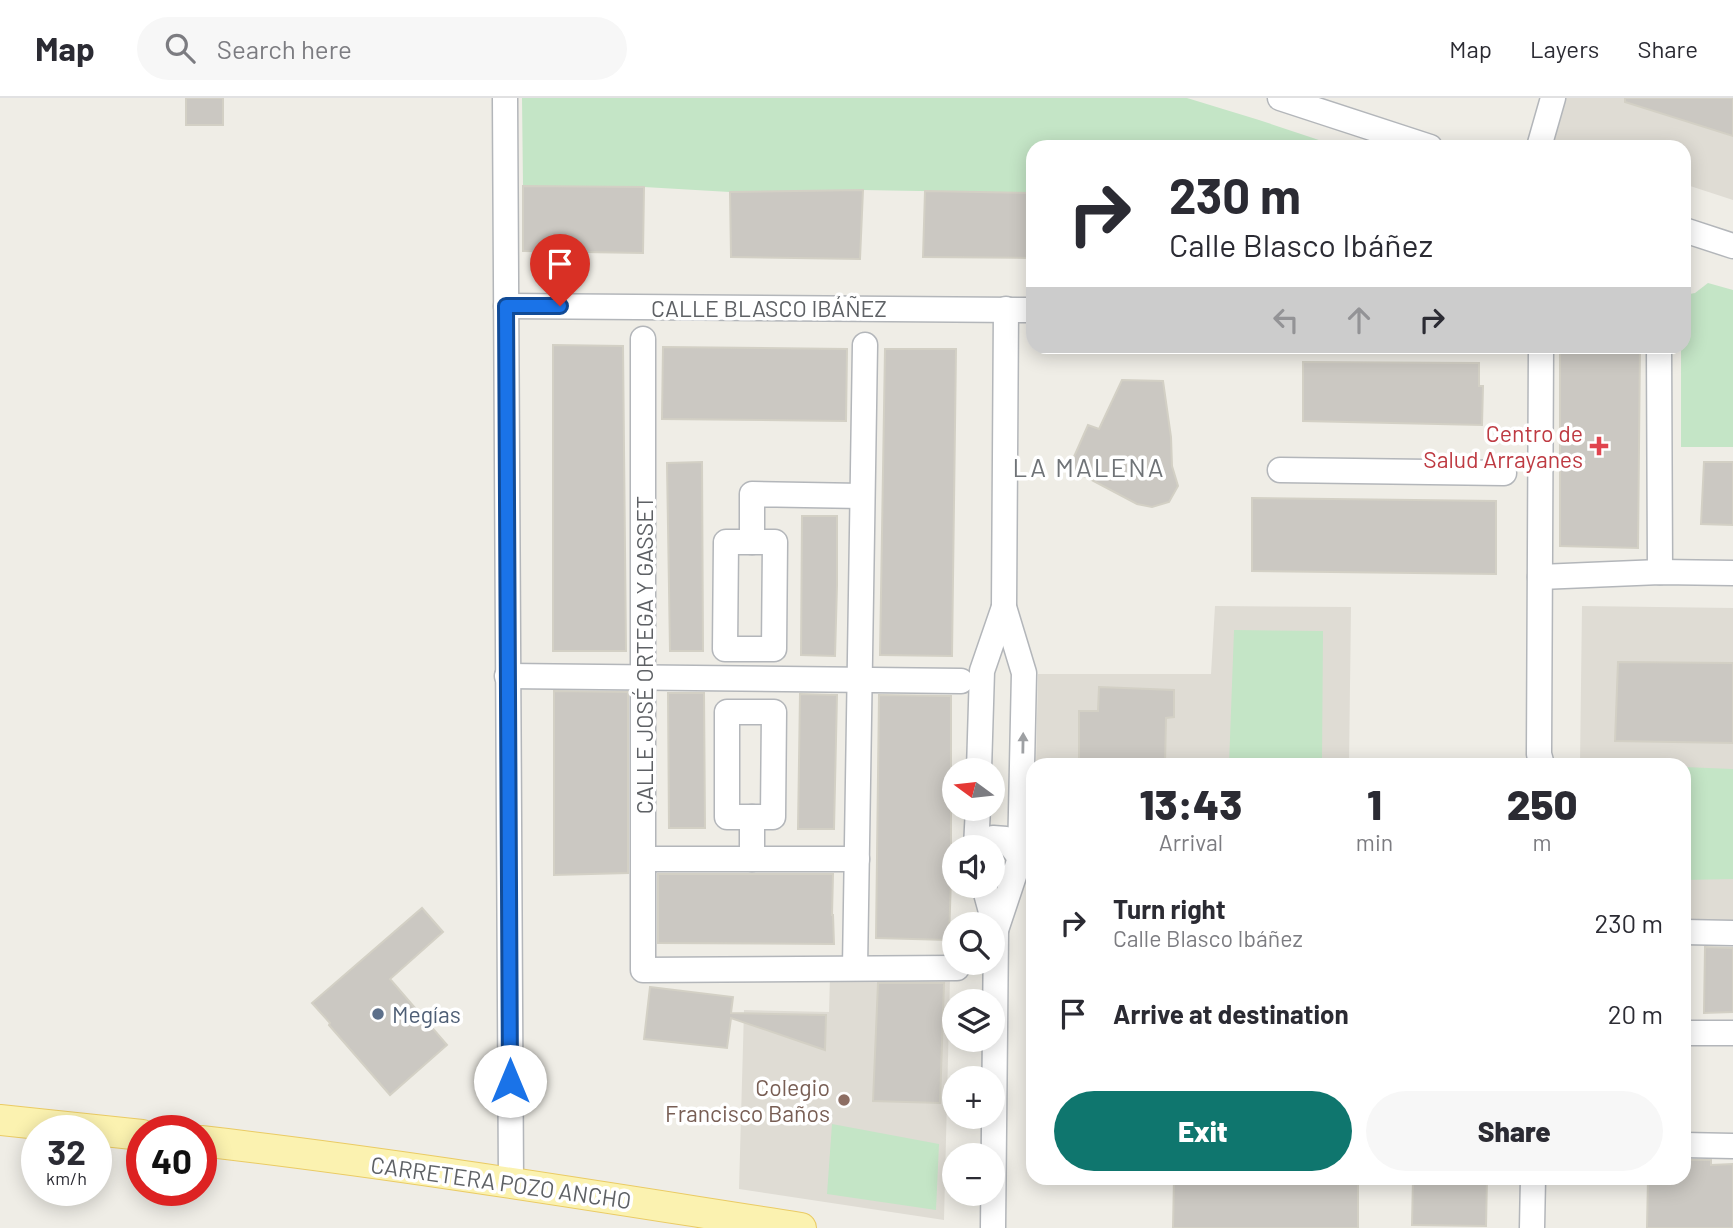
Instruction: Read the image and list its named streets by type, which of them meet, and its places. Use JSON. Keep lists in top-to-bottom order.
{
  "streets": {
    "main road": ["CARRETERA POZO ANCHO"],
    "street": ["CALLE BLASCO IBÁÑEZ", "CALLE JOSÉ ORTEGA Y GASSET"]
  },
  "districts": ["LA MALENA"],
  "places": {
    "health": ["Centro de Salud Arrayanes"],
    "other": ["Megías", "Colegio Francisco Baños"]
  },
  "north": "left",
  "page": {
    "header": "Map",
    "search": "Search here",
    "nav": ["Map", "Layers", "Share"],
    "turn": ["230 m", "Calle Blasco Ibáñez"],
    "map_buttons": ["+", "−"],
    "eta": [
      "13:43",
      "Arrival",
      "1",
      "min",
      "250",
      "m"
    ],
    "list": [
      {
        "name": "Turn right",
        "note": "Calle Blasco Ibáñez",
        "value": "230 m"
      },
      {
        "name": "Arrive at destination",
        "value": "20 m"
      }
    ],
    "buttons": ["Exit", "Share"],
    "speed": "32 km/h",
    "limit": "40"
  }
}
